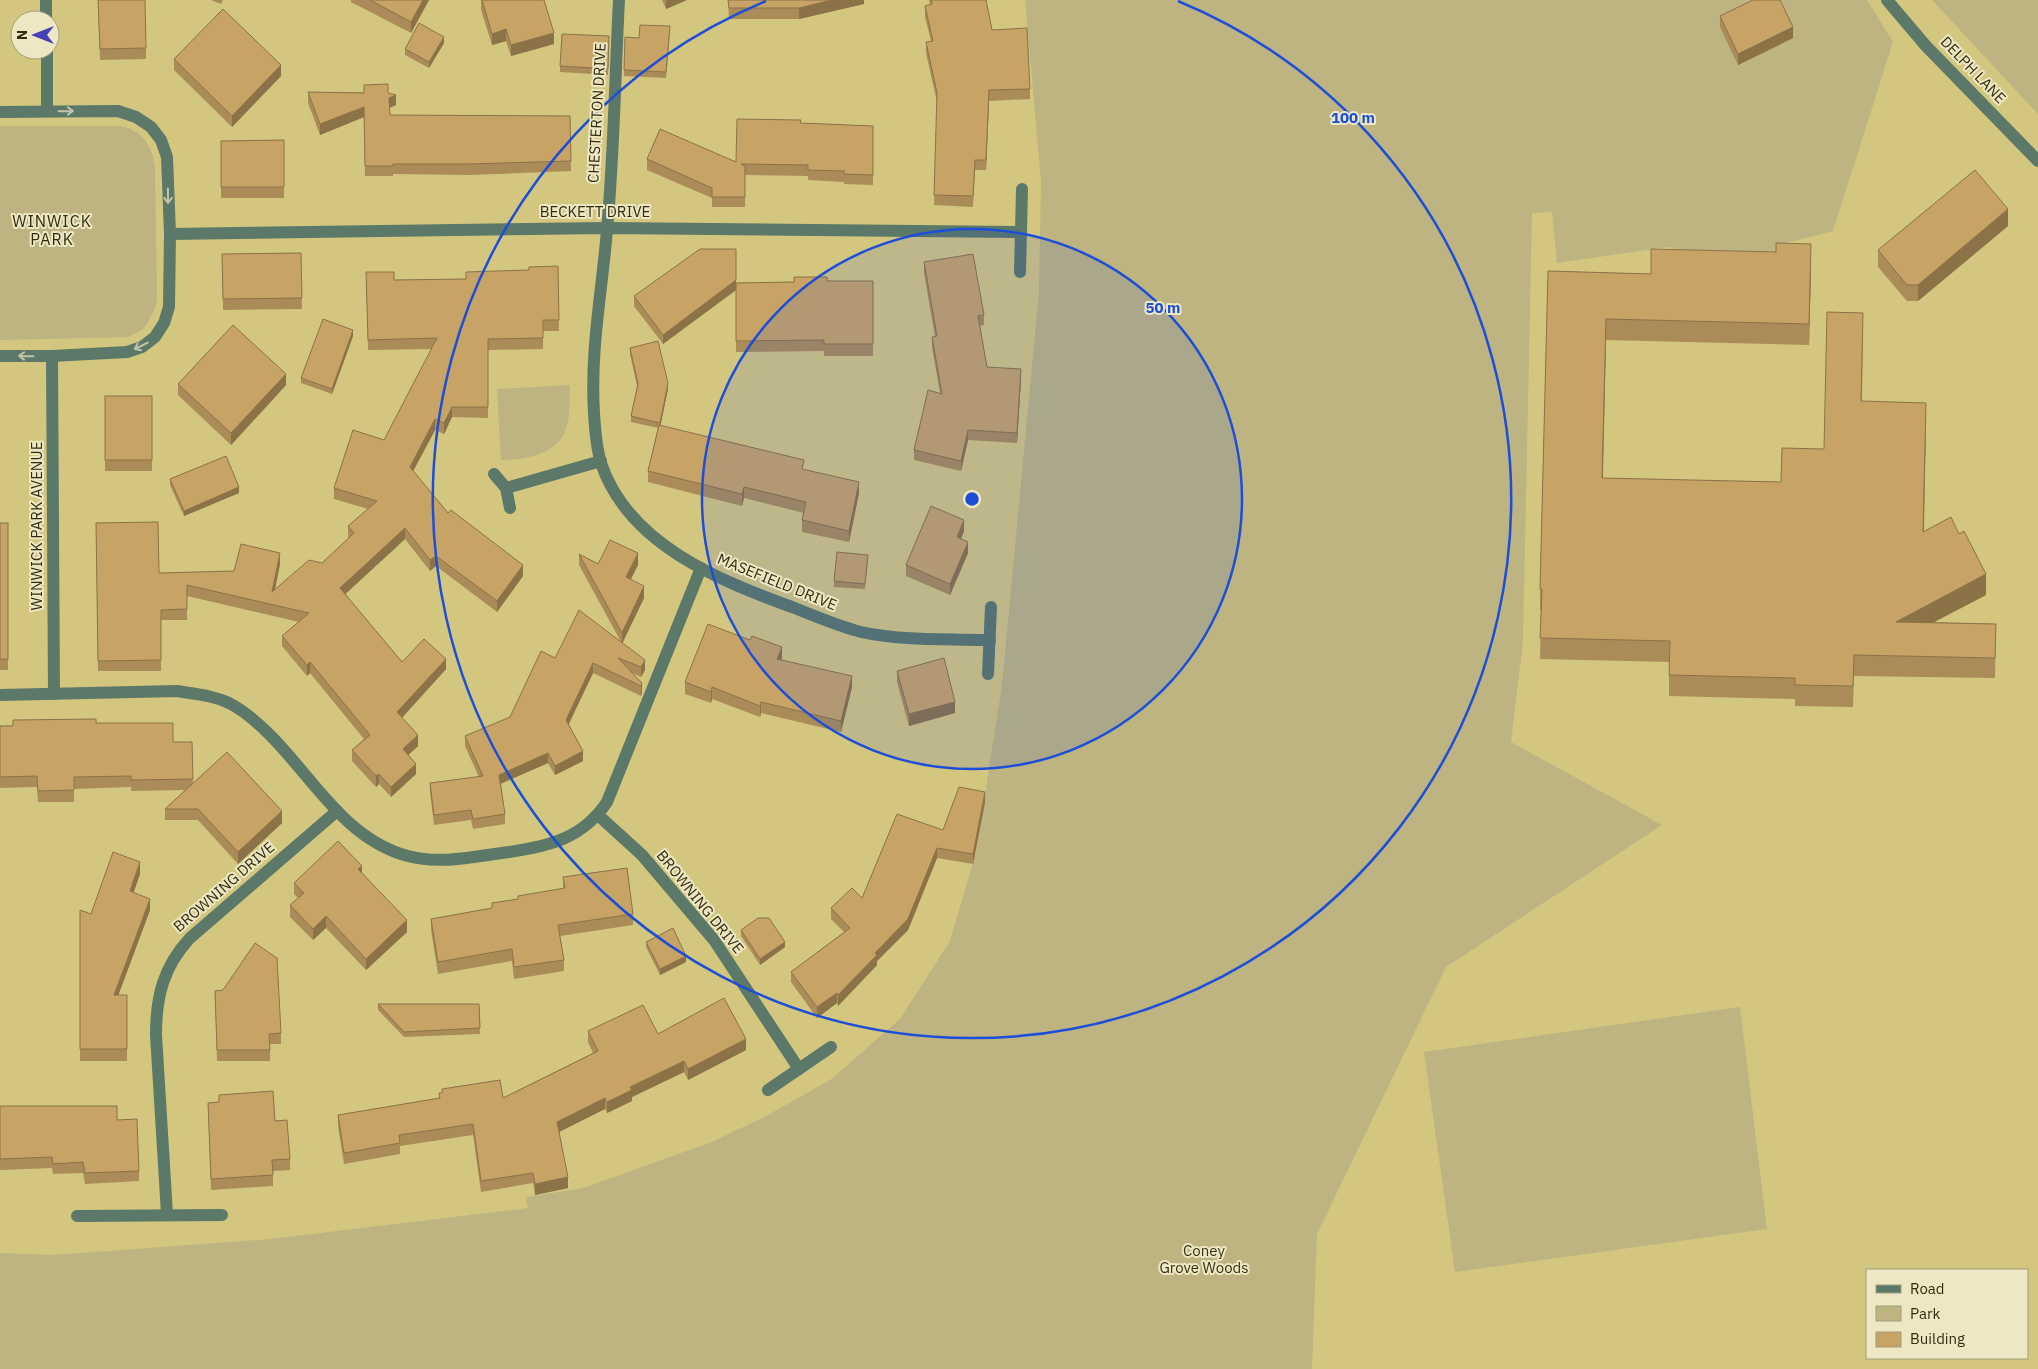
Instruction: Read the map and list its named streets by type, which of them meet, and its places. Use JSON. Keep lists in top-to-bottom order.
{
  "streets": {
    "street": [
      "DELPH LANE",
      "CHESTERTON DRIVE",
      "BECKETT DRIVE",
      "WINWICK PARK AVENUE",
      "MASEFIELD DRIVE",
      "BROWNING DRIVE"
    ]
  },
  "crossings": [
    ["CHESTERTON DRIVE", "BECKETT DRIVE"],
    ["CHESTERTON DRIVE", "MASEFIELD DRIVE"],
    ["BECKETT DRIVE", "MASEFIELD DRIVE"]
  ],
  "districts": ["WINWICK PARK"],
  "parks": ["Coney Grove Woods"],
  "legend": ["Road", "Park", "Building"],
  "north": "left",
  "rings": ["100 m", "50 m"]
}
